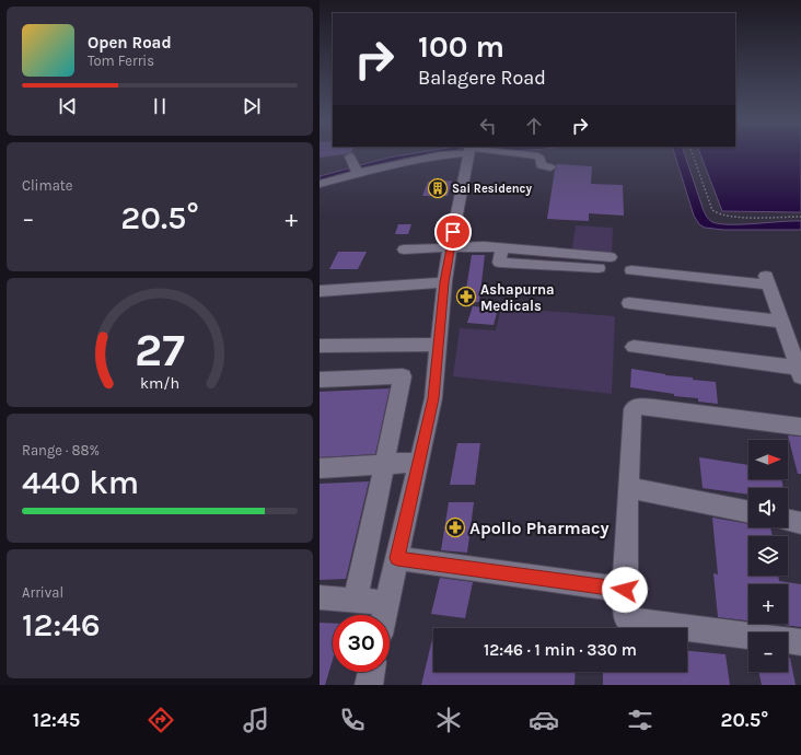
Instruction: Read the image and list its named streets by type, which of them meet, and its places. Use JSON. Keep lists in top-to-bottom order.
{
  "places": {
    "building": ["Sai Residency"],
    "pharmacy": ["Ashapurna Medicals", "Apollo Pharmacy"]
  },
  "north": "right",
  "page": {
    "turn": ["100 m", "Balagere Road"],
    "song": ["Open Road", "Tom Ferris"],
    "tile": [
      "Climate",
      ["Range · 88%", "440 km"],
      ["Arrival", "12:46"]
    ],
    "heat": ["−", "20.5°", "+"],
    "map_buttons": ["+", "−"],
    "limit": "30",
    "trip": "12:46 · 1 min · 330 m",
    "tabs": ["12:45", "20.5°"],
    "gauge": ["27", "km/h"]
  }
}
